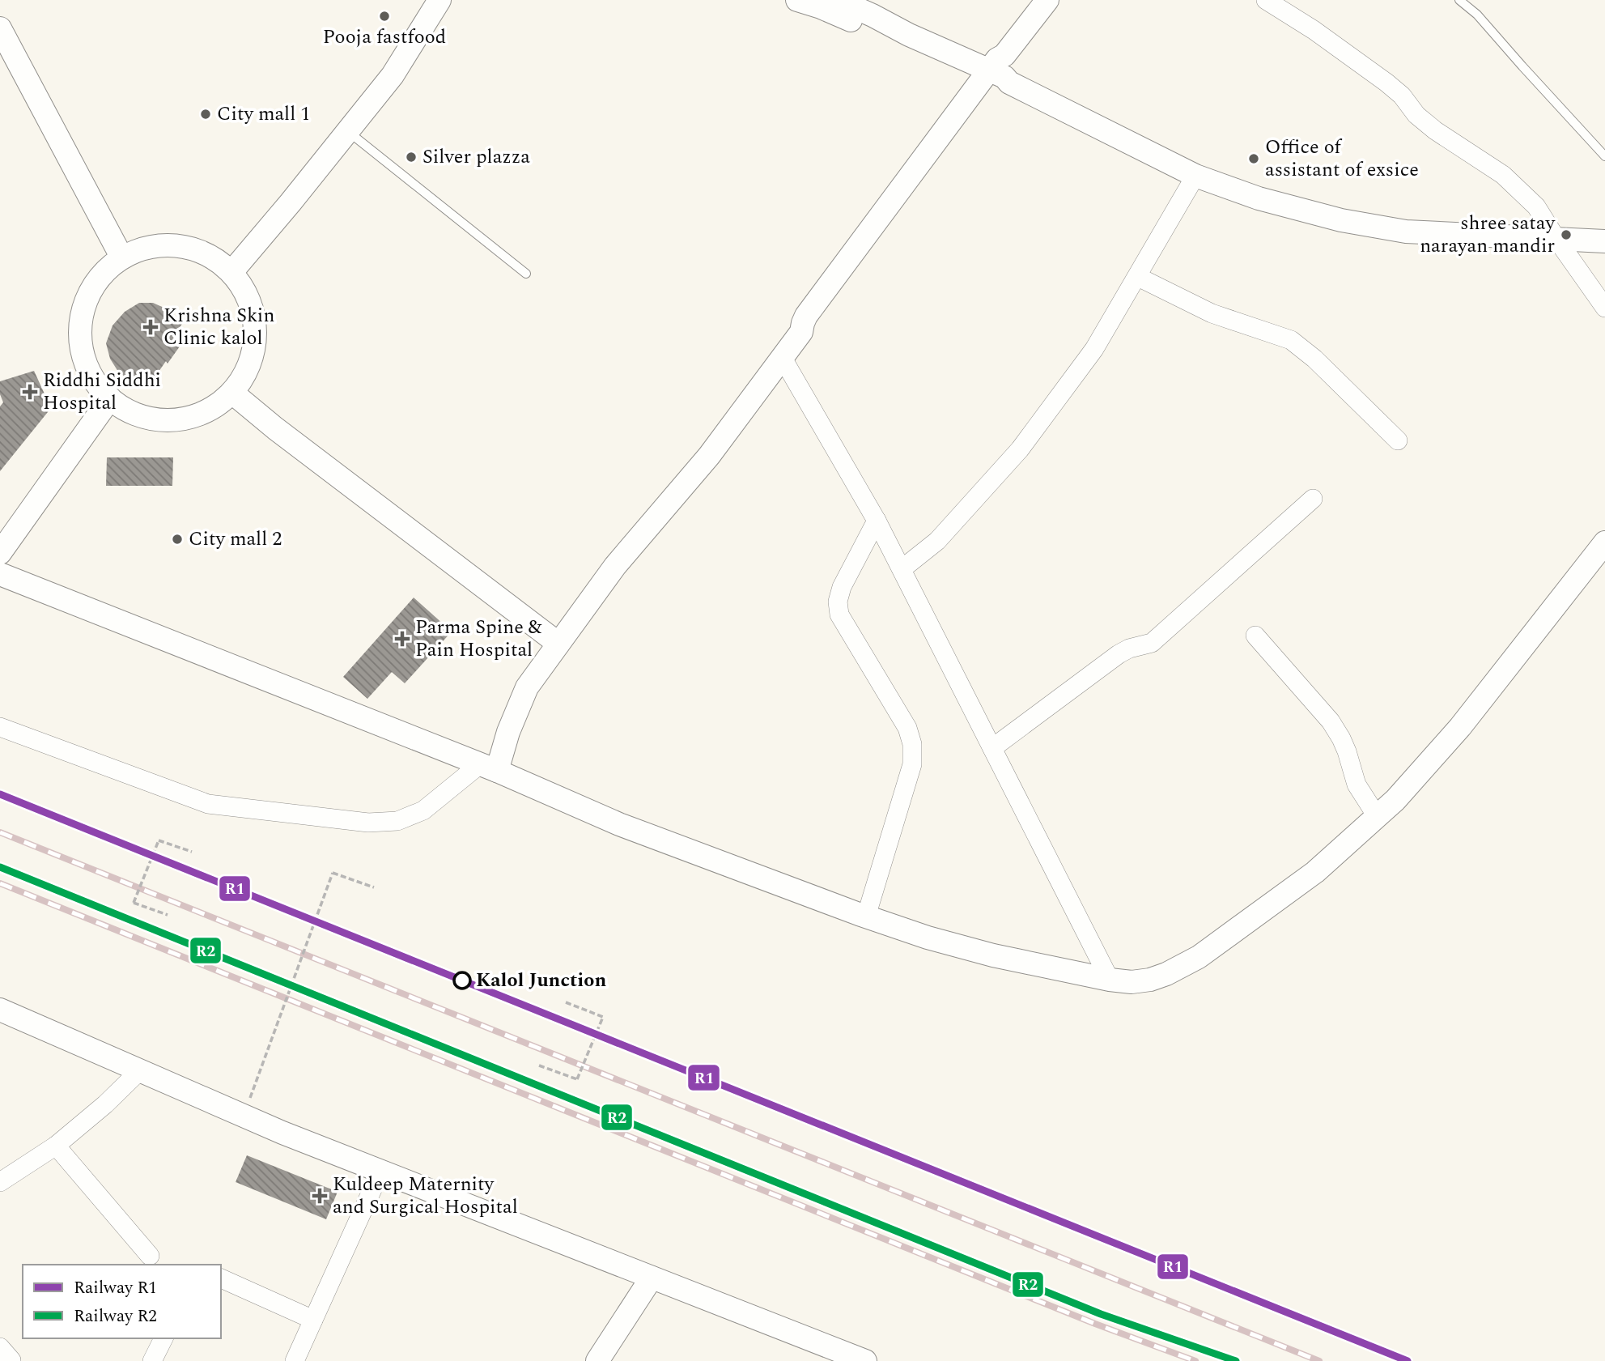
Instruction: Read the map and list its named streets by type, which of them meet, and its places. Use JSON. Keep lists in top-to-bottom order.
{
  "places": {
    "other": [
      "Pooja fastfood",
      "City mall 1",
      "Silver plazza",
      "Office of assistant of exsice",
      "shree satay narayan mandir",
      "City mall 2",
      "Kalol Junction"
    ],
    "health": [
      "Krishna Skin Clinic kalol",
      "Riddhi Siddhi Hospital",
      "Parma Spine & Pain Hospital",
      "Kuldeep Maternity and Surgical Hospital"
    ]
  },
  "lines": ["rail line R1", "rail line R2"],
  "legend": ["Railway R1", "Railway R2"]
}
